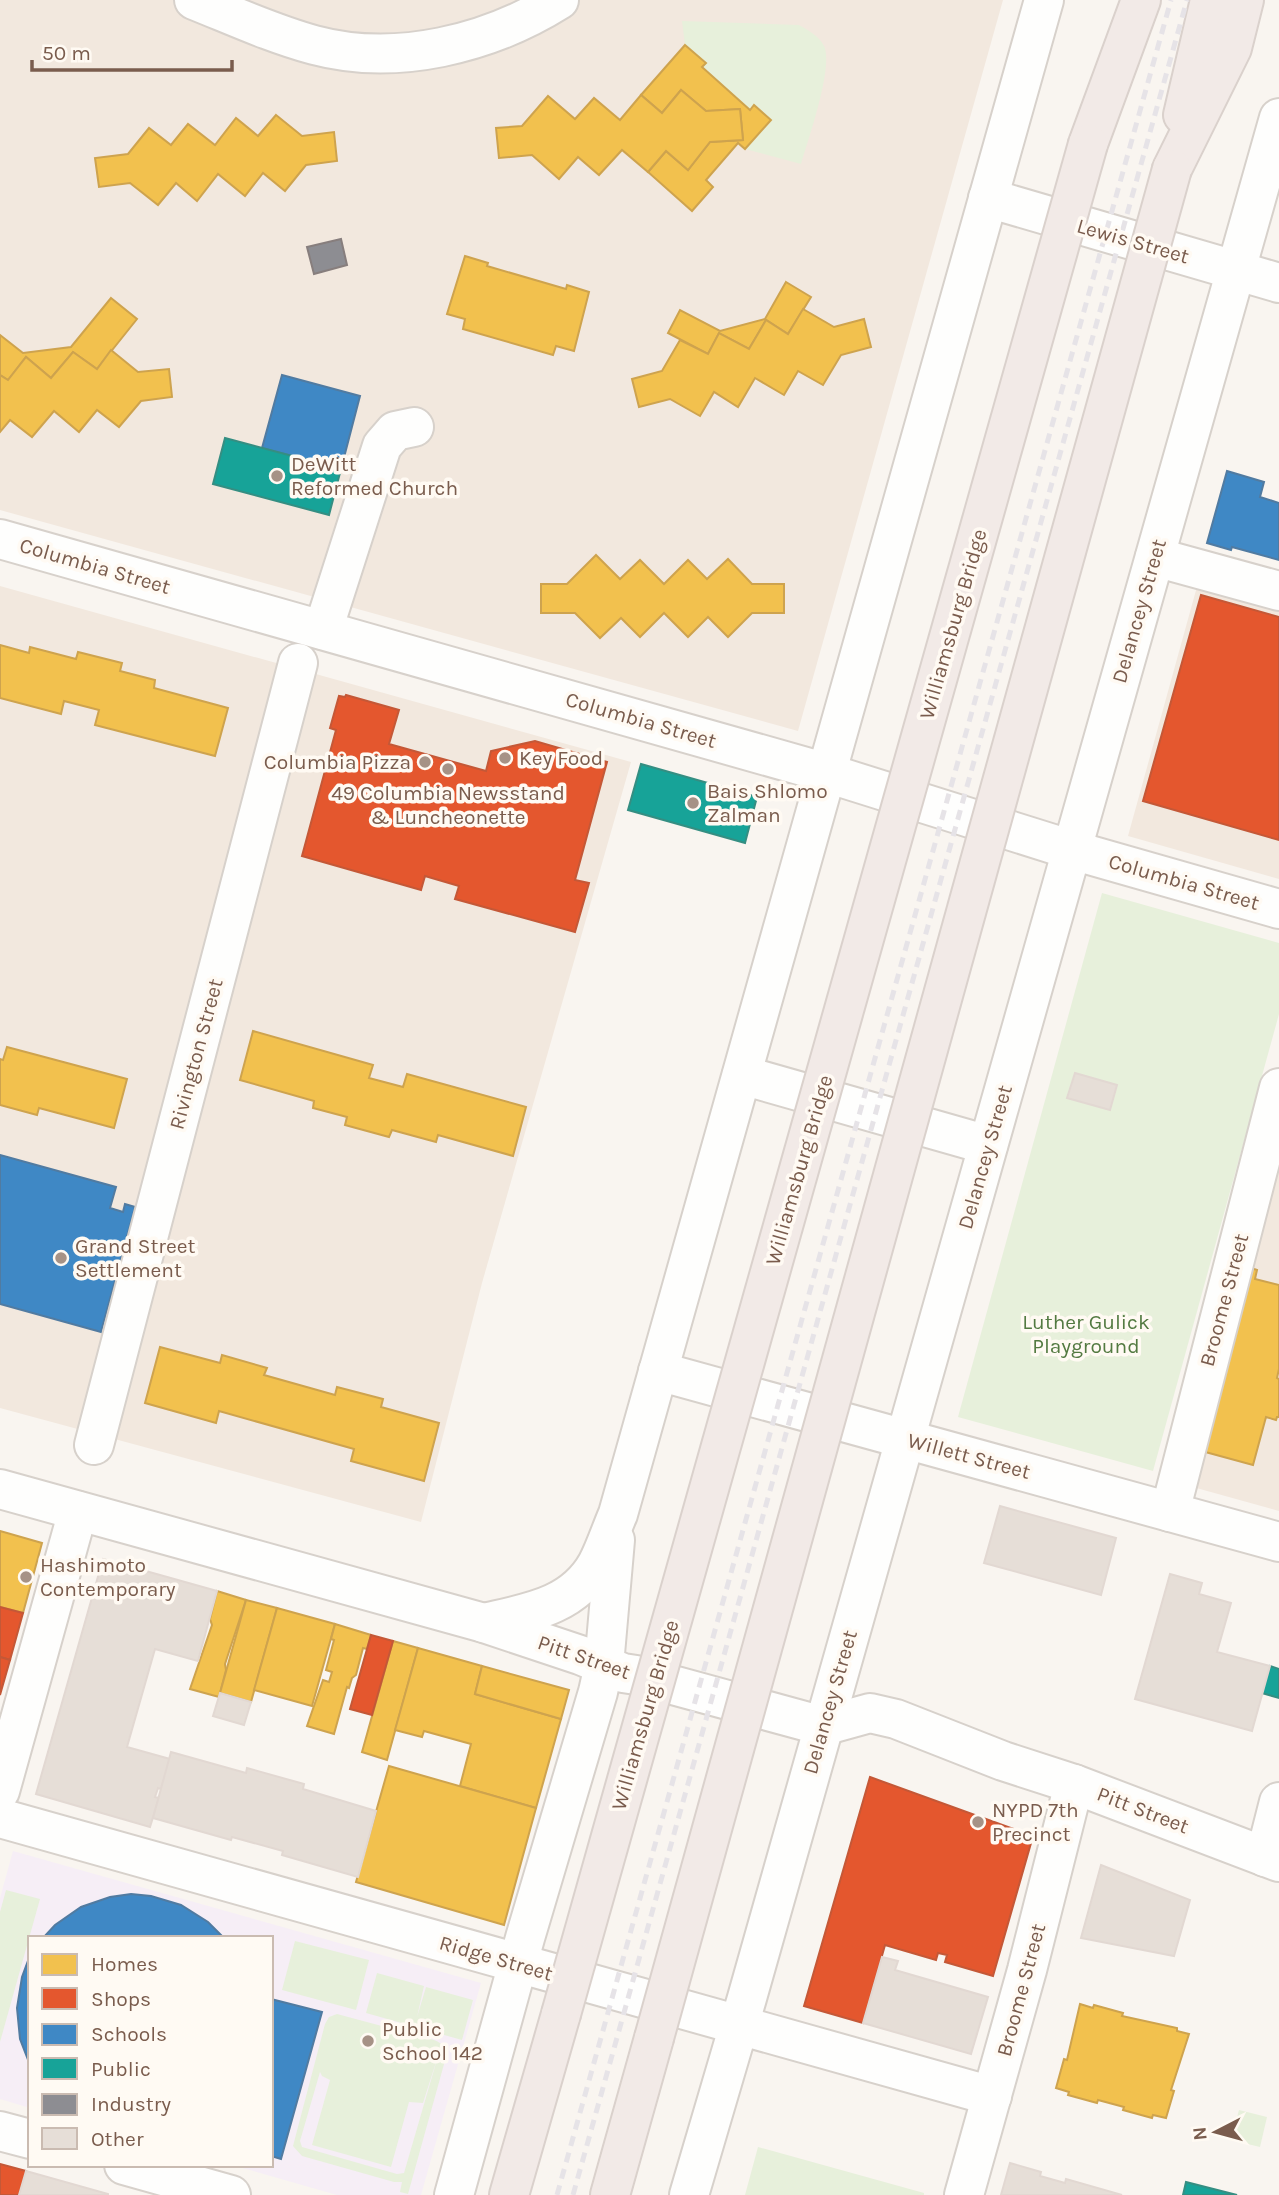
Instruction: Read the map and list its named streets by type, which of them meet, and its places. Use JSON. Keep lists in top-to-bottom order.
{
  "streets": {
    "highway": ["Williamsburg Bridge"],
    "street": [
      "Lewis Street",
      "Columbia Street",
      "Delancey Street",
      "Rivington Street",
      "Broome Street",
      "Willett Street",
      "Pitt Street",
      "Ridge Street"
    ]
  },
  "crossings": [
    ["Lewis Street", "Delancey Street"],
    ["Columbia Street", "Delancey Street"],
    ["Delancey Street", "Willett Street"],
    ["Delancey Street", "Pitt Street"],
    ["Delancey Street", "Ridge Street"],
    ["Broome Street", "Willett Street"],
    ["Broome Street", "Pitt Street"],
    ["Broome Street", "Ridge Street"]
  ],
  "parks": ["Luther Gulick Playground"],
  "places": [
    "DeWitt Reformed Church",
    "Key Food",
    "Columbia Pizza",
    "49 Columbia Newsstand & Luncheonette",
    "Bais Shlomo Zalman",
    "Grand Street Settlement",
    "Hashimoto Contemporary",
    "NYPD 7th Precinct",
    "Public School 142"
  ],
  "legend": [
    "Homes",
    "Shops",
    "Schools",
    "Public",
    "Industry",
    "Other"
  ],
  "scale_bar": "50 m",
  "north": "left"
}
